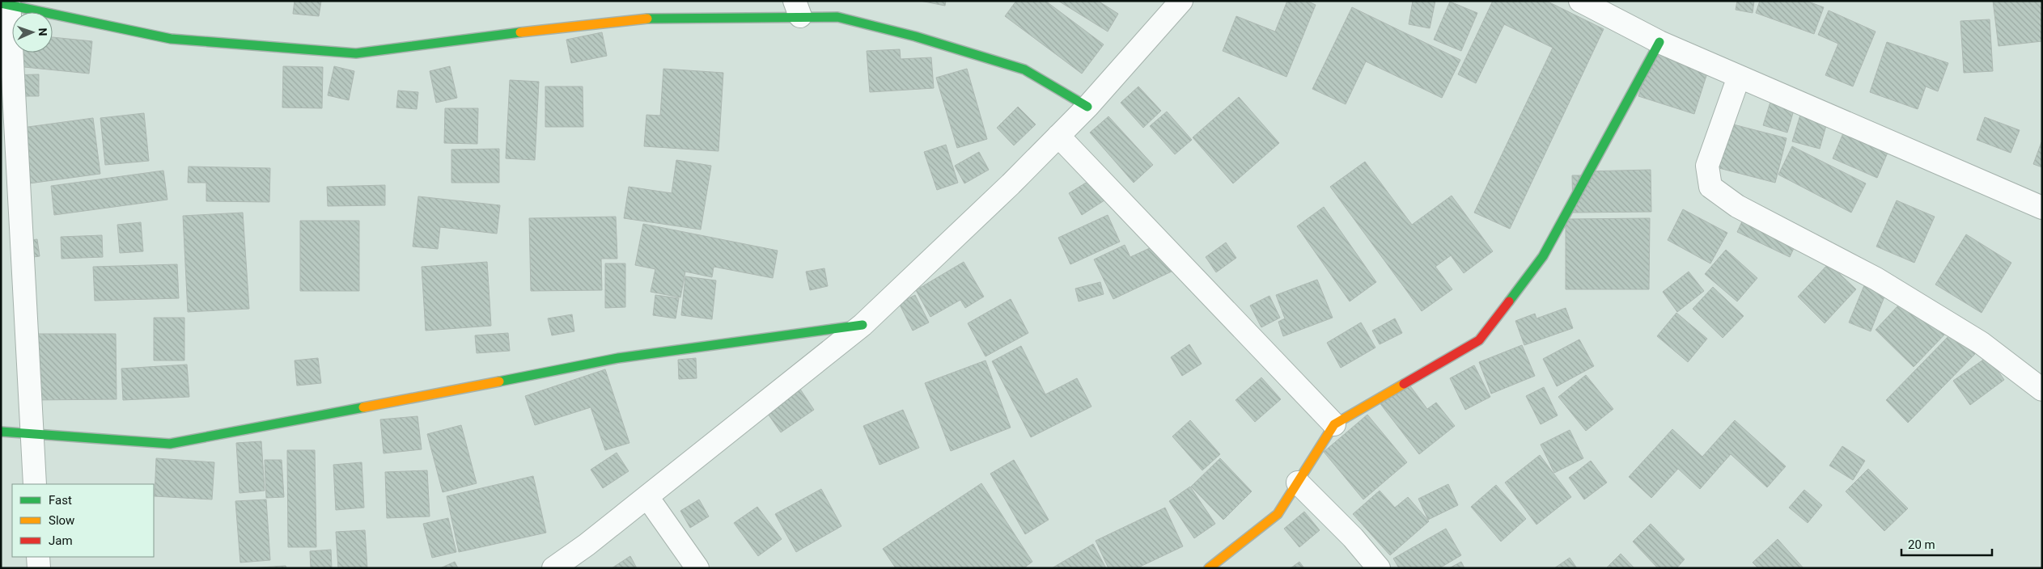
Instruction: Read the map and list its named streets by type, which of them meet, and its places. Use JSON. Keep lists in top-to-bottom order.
{
  "legend": ["Fast", "Slow", "Jam"],
  "scale_bar": "20 m",
  "north": "right"
}
